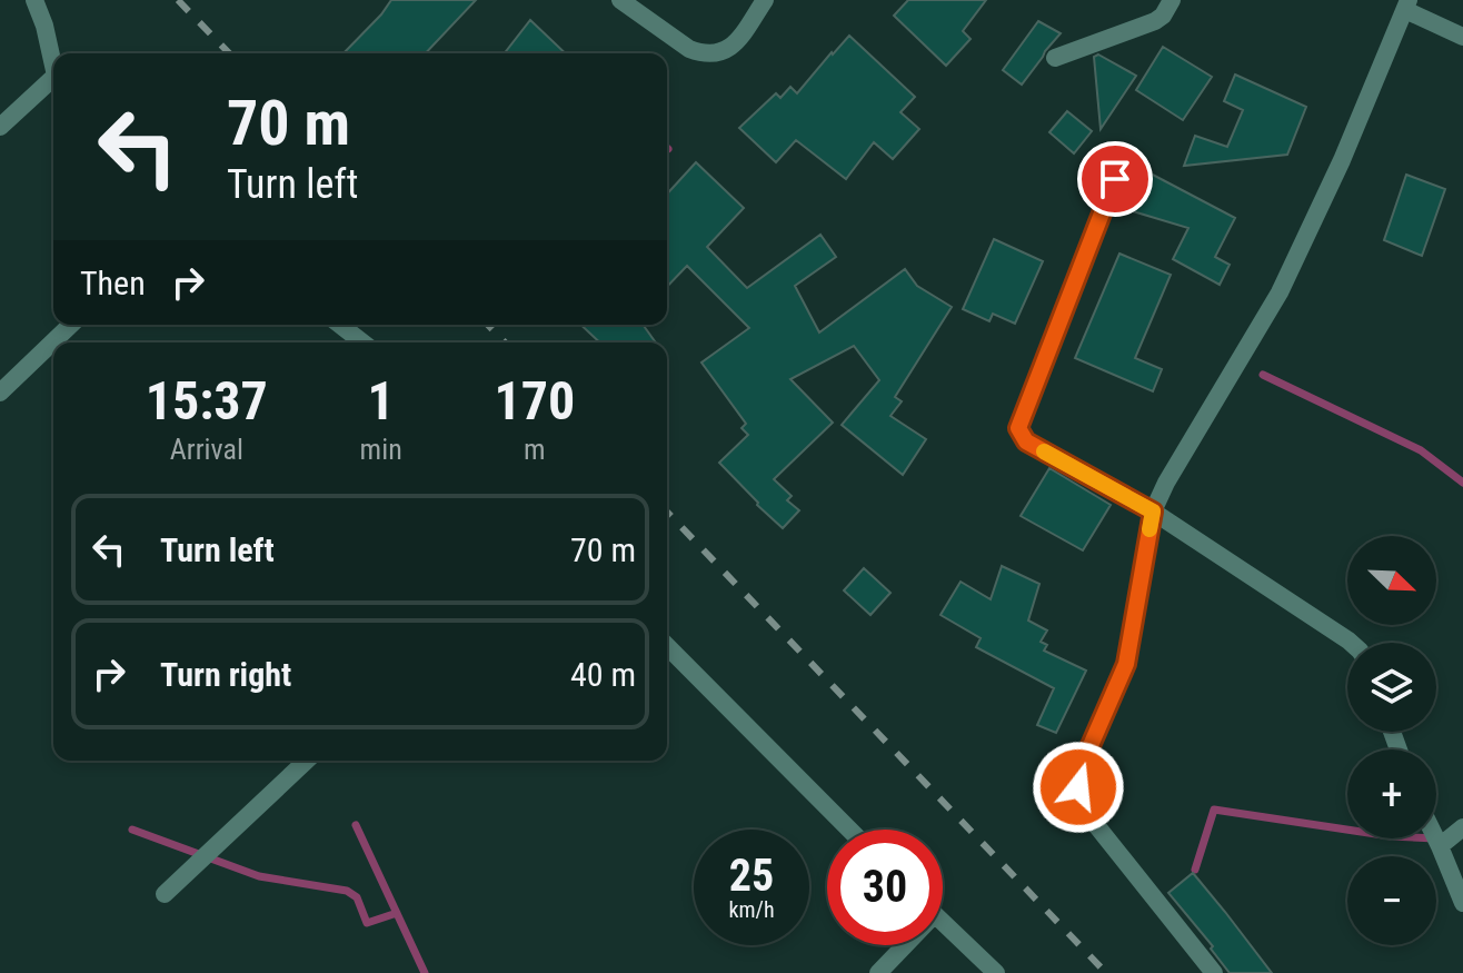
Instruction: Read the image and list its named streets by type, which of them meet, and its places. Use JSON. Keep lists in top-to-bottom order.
{
  "north": "bottom right",
  "page": {
    "turn": ["70 m", "Turn left"],
    "then": "Then",
    "eta": [
      "15:37",
      "Arrival",
      "1",
      "min",
      "170",
      "m"
    ],
    "list": [
      {
        "name": "Turn left",
        "value": "70 m"
      },
      {
        "name": "Turn right",
        "value": "40 m"
      }
    ],
    "map_buttons": ["+", "−"],
    "speed": "25 km/h",
    "limit": "30"
  }
}
